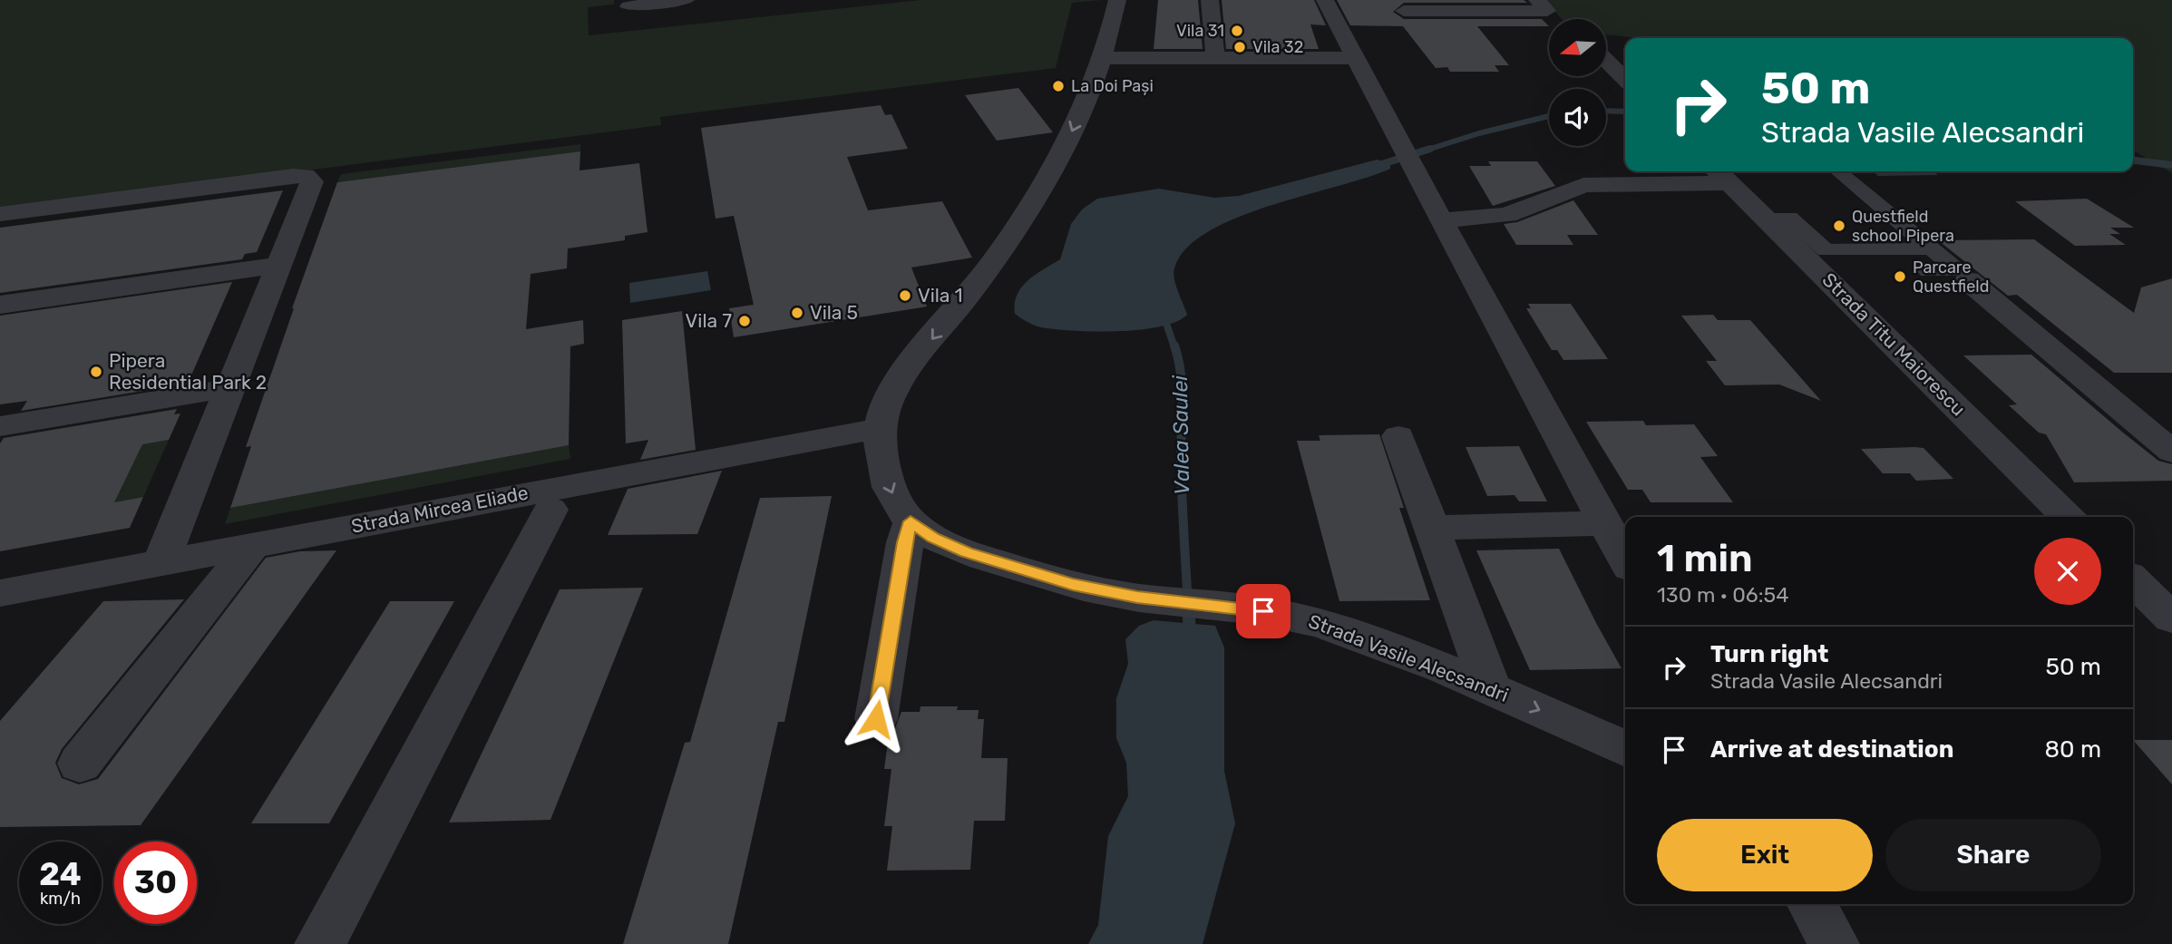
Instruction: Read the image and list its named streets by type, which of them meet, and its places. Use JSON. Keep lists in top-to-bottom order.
{
  "streets": {
    "street": ["Strada Titu Maiorescu", "Strada Mircea Eliade", "Strada Vasile Alecsandri"]
  },
  "crossings": [
    ["Strada Mircea Eliade", "Strada Vasile Alecsandri"]
  ],
  "water": ["Valea Saulei"],
  "places": [
    "Vila 31",
    "Vila 32",
    "La Doi Pași",
    "Questfield school Pipera",
    "Parcare Questfield",
    "Vila 1",
    "Vila 5",
    "Vila 7",
    "Pipera Residential Park 2"
  ],
  "north": "left",
  "page": {
    "turn": ["50 m", "Strada Vasile Alecsandri"],
    "heading": ["1 min", "130 m · 06:54"],
    "list": [
      {
        "name": "Turn right",
        "note": "Strada Vasile Alecsandri",
        "value": "50 m"
      },
      {
        "name": "Arrive at destination",
        "value": "80 m"
      }
    ],
    "buttons": ["Exit", "Share"],
    "speed": "24 km/h",
    "limit": "30"
  }
}
